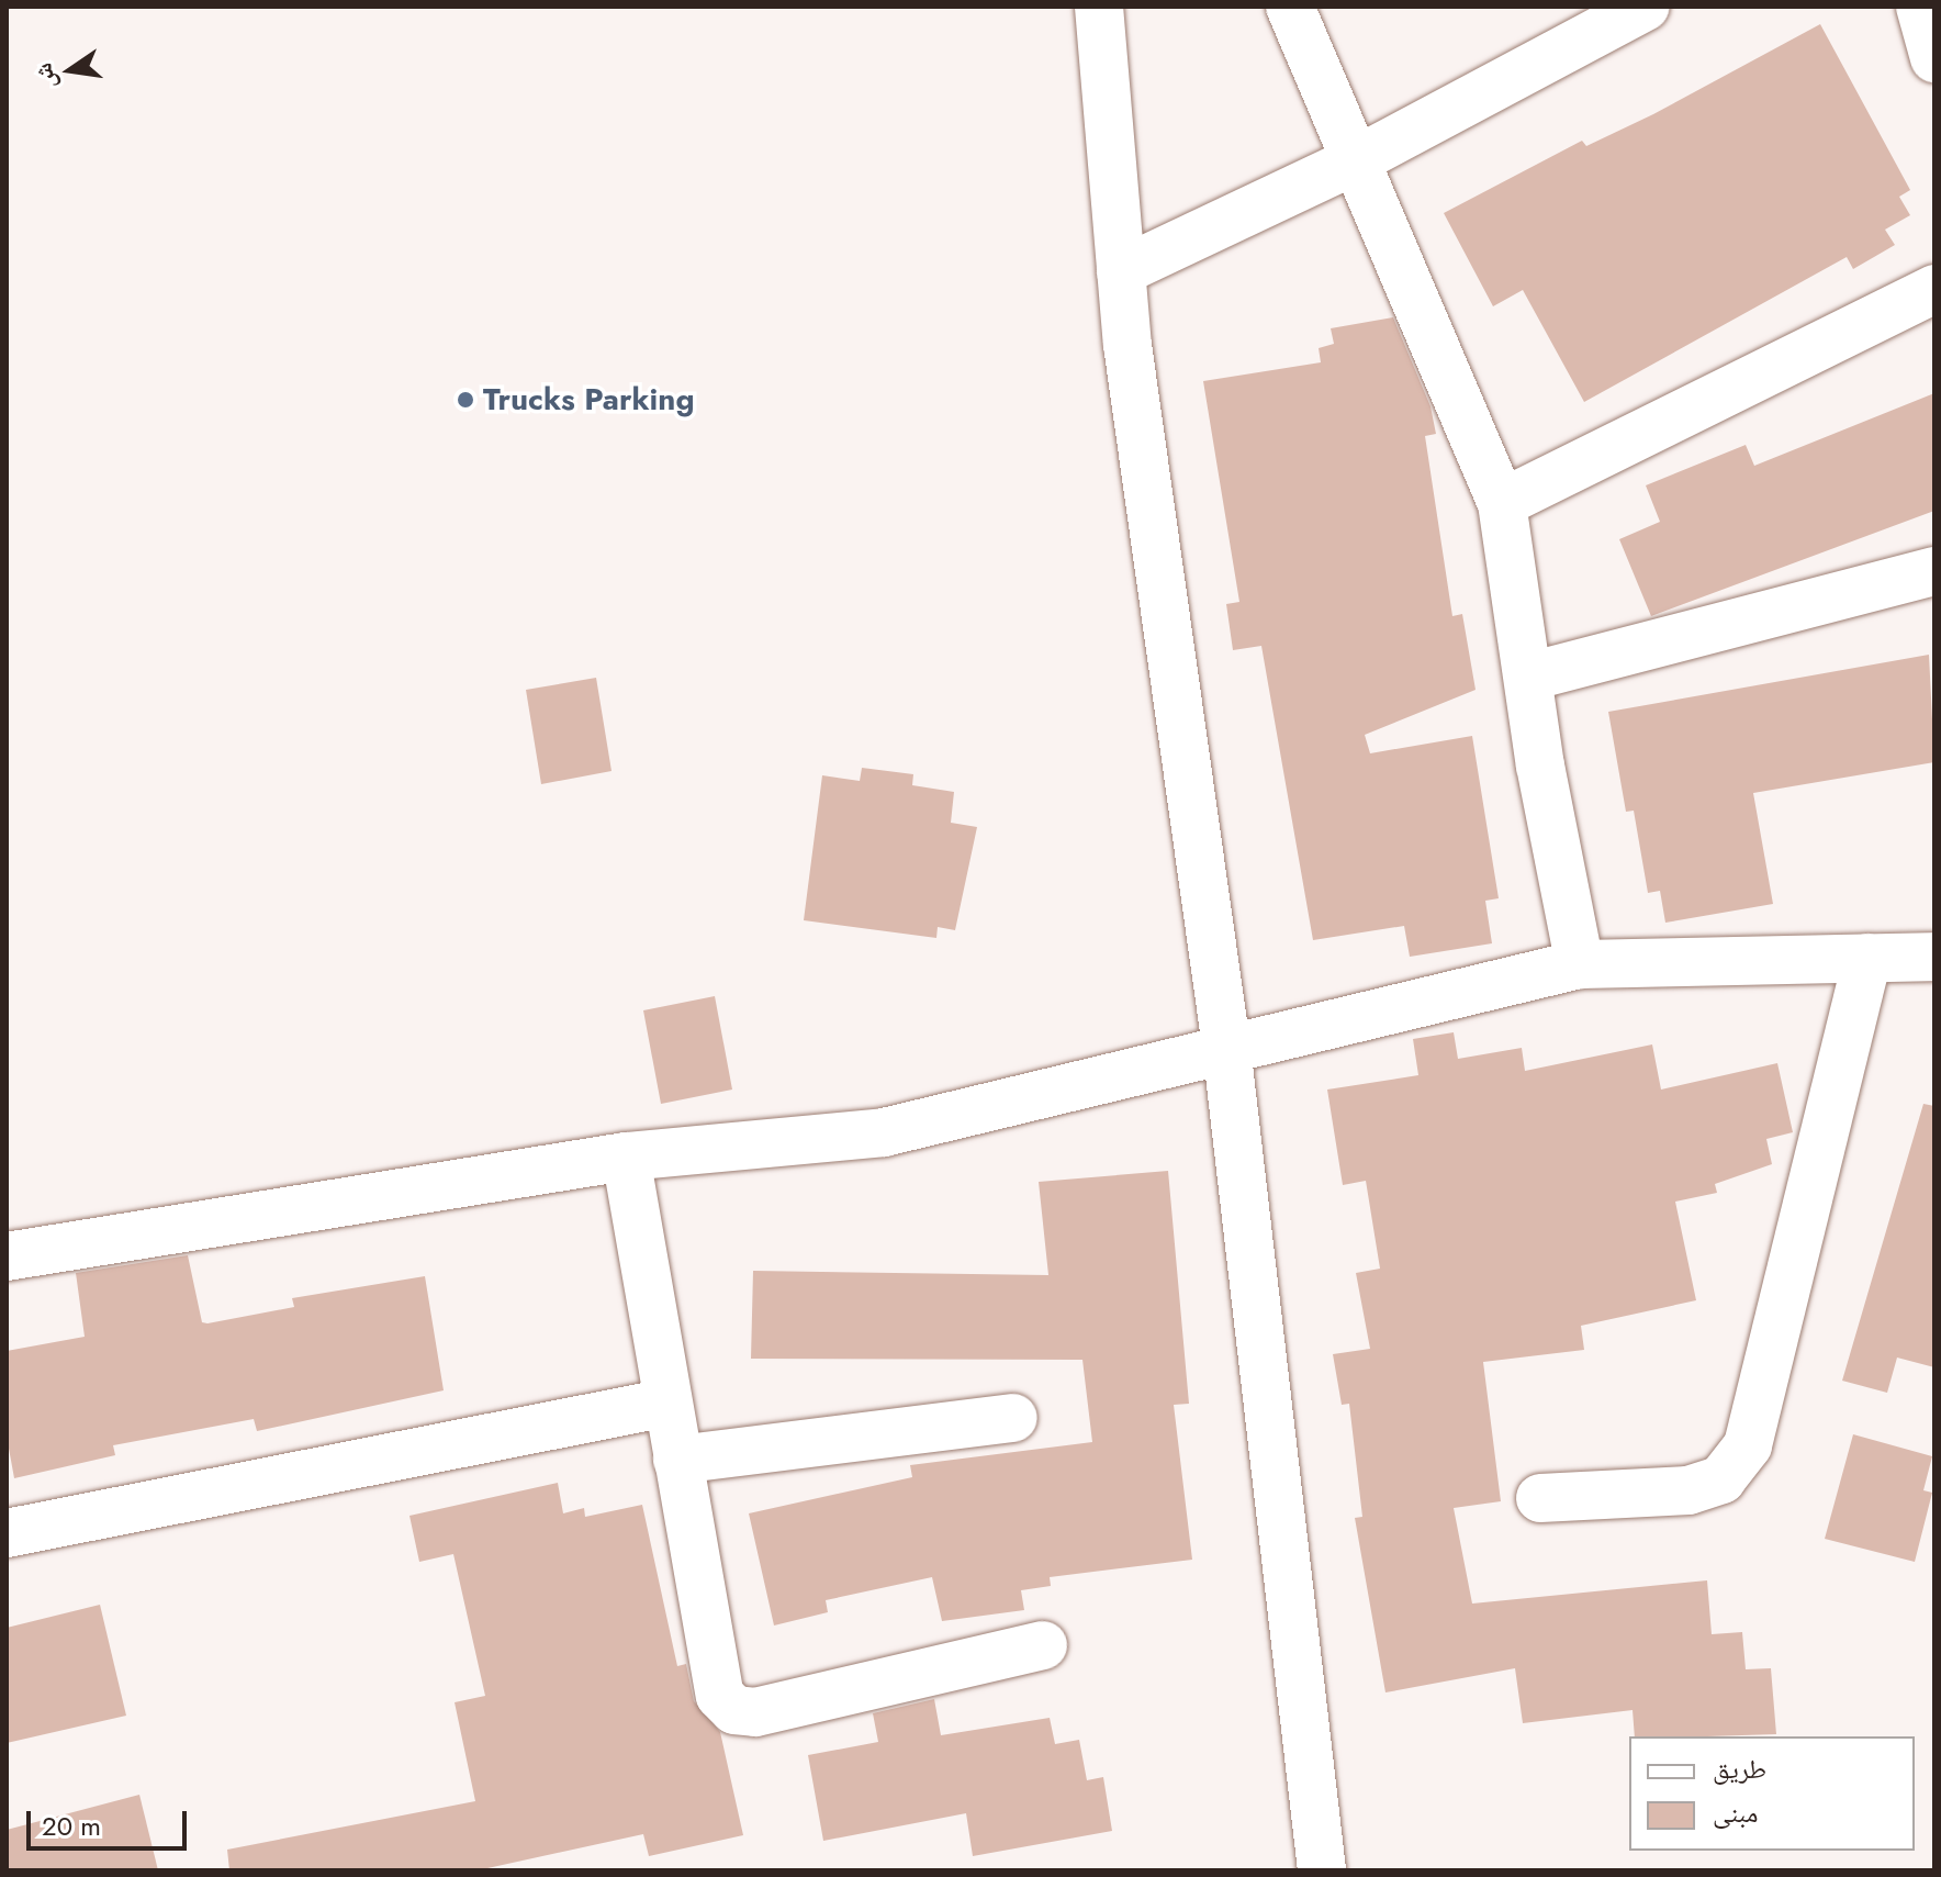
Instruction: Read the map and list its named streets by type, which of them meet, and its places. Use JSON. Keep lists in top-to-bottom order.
{
  "places": ["Trucks Parking"],
  "legend": ["طريق", "مبنى"],
  "scale_bar": "20 m",
  "north": "left"
}
